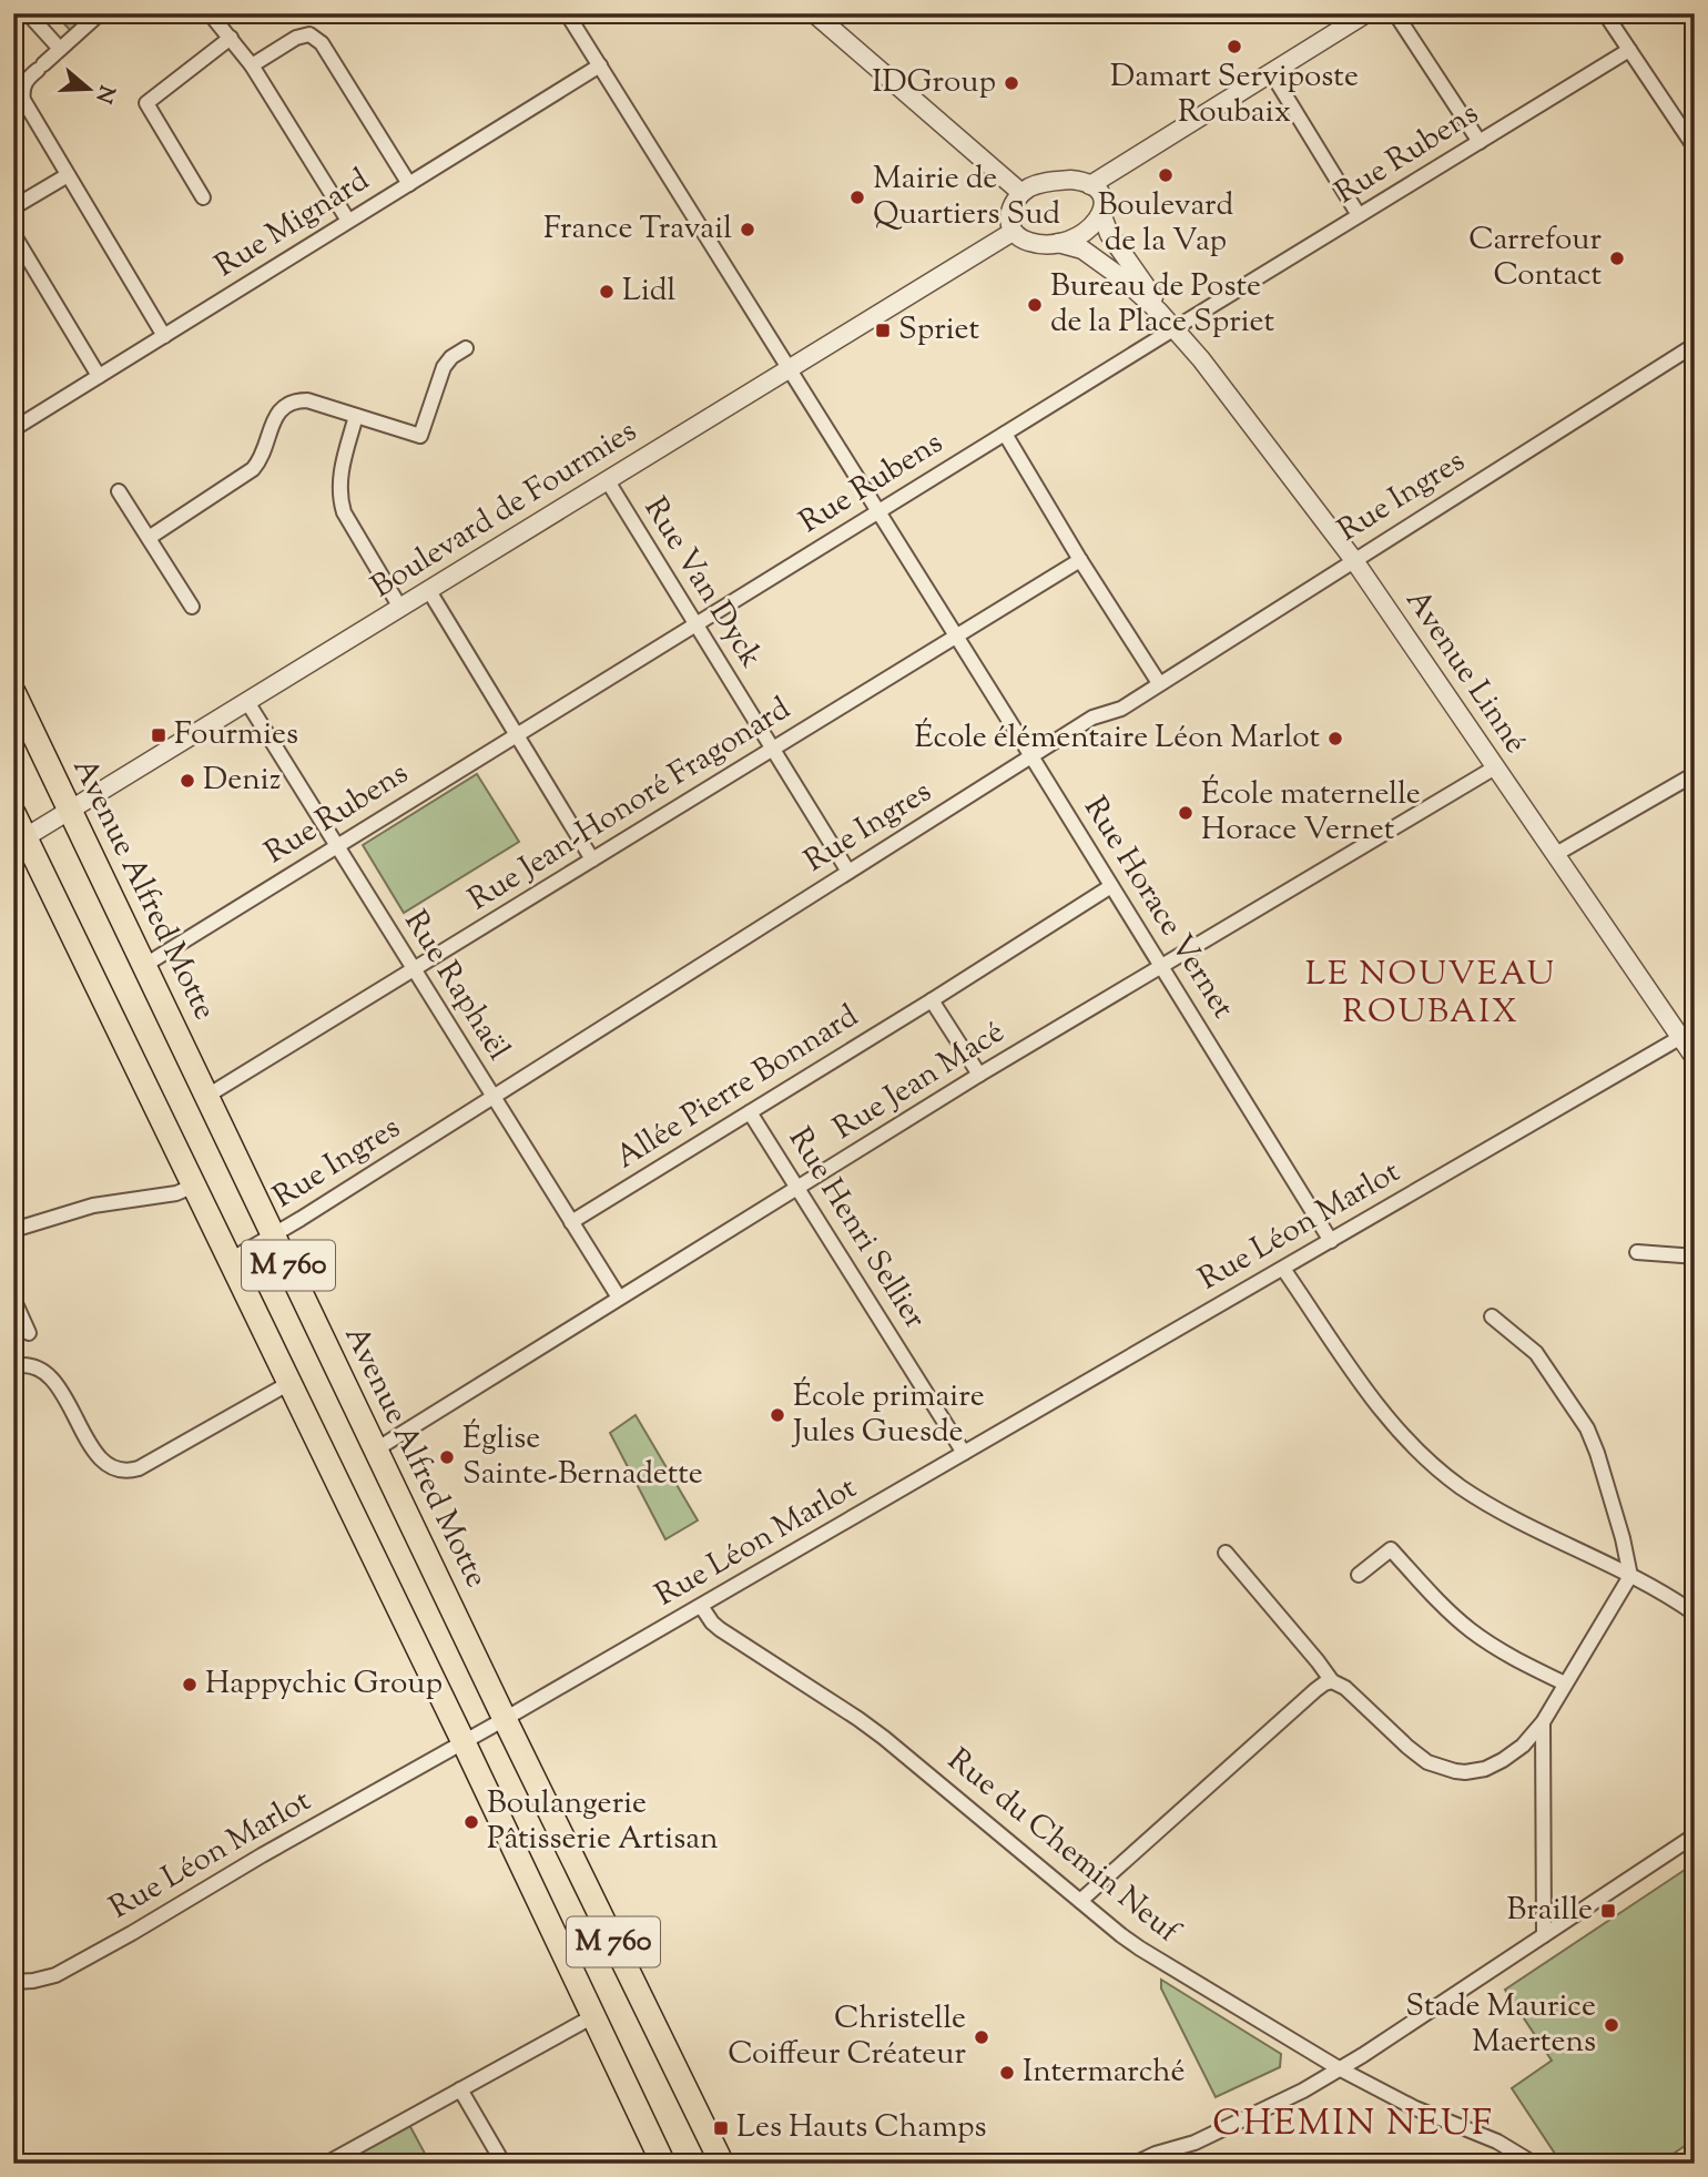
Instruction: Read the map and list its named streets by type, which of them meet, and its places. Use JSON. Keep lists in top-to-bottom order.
{
  "streets": {
    "main road": ["Avenue Alfred Motte", "M 760"],
    "street": [
      "Rue Rubens",
      "Rue Mignard",
      "Rue Ingres",
      "Boulevard de Fourmies",
      "Rue Van Dyck",
      "Avenue Linné",
      "Rue Jean-Honoré Fragonard",
      "Rue Horace Vernet",
      "Rue Raphaël",
      "Rue Jean Macé",
      "Allée Pierre Bonnard",
      "Rue Léon Marlot",
      "Rue Henri Sellier",
      "Rue du Chemin Neuf"
    ]
  },
  "crossings": [
    ["Rue Rubens", "Rue Van Dyck"],
    ["Rue Rubens", "Avenue Linné"],
    ["Rue Rubens", "Avenue Alfred Motte"],
    ["Rue Rubens", "Rue Horace Vernet"],
    ["Rue Rubens", "Rue Raphaël"],
    ["Rue Mignard", "Rue Horace Vernet"],
    ["Rue Ingres", "Rue Van Dyck"],
    ["Rue Ingres", "Avenue Linné"],
    ["Rue Ingres", "Avenue Alfred Motte"],
    ["Rue Ingres", "Rue Horace Vernet"],
    ["Rue Ingres", "Rue Raphaël"],
    ["Rue Ingres", "M 760"],
    ["Boulevard de Fourmies", "Rue Van Dyck"],
    ["Boulevard de Fourmies", "Avenue Linné"],
    ["Boulevard de Fourmies", "Avenue Alfred Motte"],
    ["Boulevard de Fourmies", "Rue Horace Vernet"],
    ["Boulevard de Fourmies", "Rue Raphaël"],
    ["Boulevard de Fourmies", "M 760"],
    ["Rue Van Dyck", "Rue Jean-Honoré Fragonard"],
    ["Avenue Linné", "Rue Jean Macé"],
    ["Avenue Linné", "Rue Léon Marlot"],
    ["Rue Jean-Honoré Fragonard", "Avenue Alfred Motte"],
    ["Rue Jean-Honoré Fragonard", "Rue Horace Vernet"],
    ["Rue Jean-Honoré Fragonard", "Rue Raphaël"],
    ["Avenue Alfred Motte", "Rue Jean Macé"],
    ["Avenue Alfred Motte", "Rue Léon Marlot"],
    ["Rue Horace Vernet", "Rue Jean Macé"],
    ["Rue Horace Vernet", "Allée Pierre Bonnard"],
    ["Rue Horace Vernet", "Rue Léon Marlot"],
    ["Rue Raphaël", "Rue Jean Macé"],
    ["Rue Raphaël", "Allée Pierre Bonnard"],
    ["Rue Jean Macé", "Rue Henri Sellier"],
    ["Allée Pierre Bonnard", "Rue Henri Sellier"],
    ["Rue Léon Marlot", "Rue Henri Sellier"],
    ["Rue Léon Marlot", "M 760"],
    ["Rue Léon Marlot", "Rue du Chemin Neuf"]
  ],
  "districts": ["LE NOUVEAU ROUBAIX", "CHEMIN NEUF"],
  "places": {
    "other": [
      "Damart Serviposte Roubaix",
      "IDGroup",
      "Boulevard de la Vap",
      "Mairie de Quartiers Sud",
      "France Travail",
      "Carrefour Contact",
      "Lidl",
      "Bureau de Poste de la Place Spriet",
      "École élémentaire Léon Marlot",
      "Deniz",
      "École maternelle Horace Vernet",
      "École primaire Jules Guesde",
      "Église Sainte-Bernadette",
      "Happychic Group",
      "Boulangerie Pâtisserie Artisan",
      "Stade Maurice Maertens",
      "Christelle Coiffeur Créateur",
      "Intermarché"
    ],
    "transit": [
      "Spriet",
      "Fourmies",
      "Braille",
      "Les Hauts Champs"
    ]
  },
  "north": "right"
}
